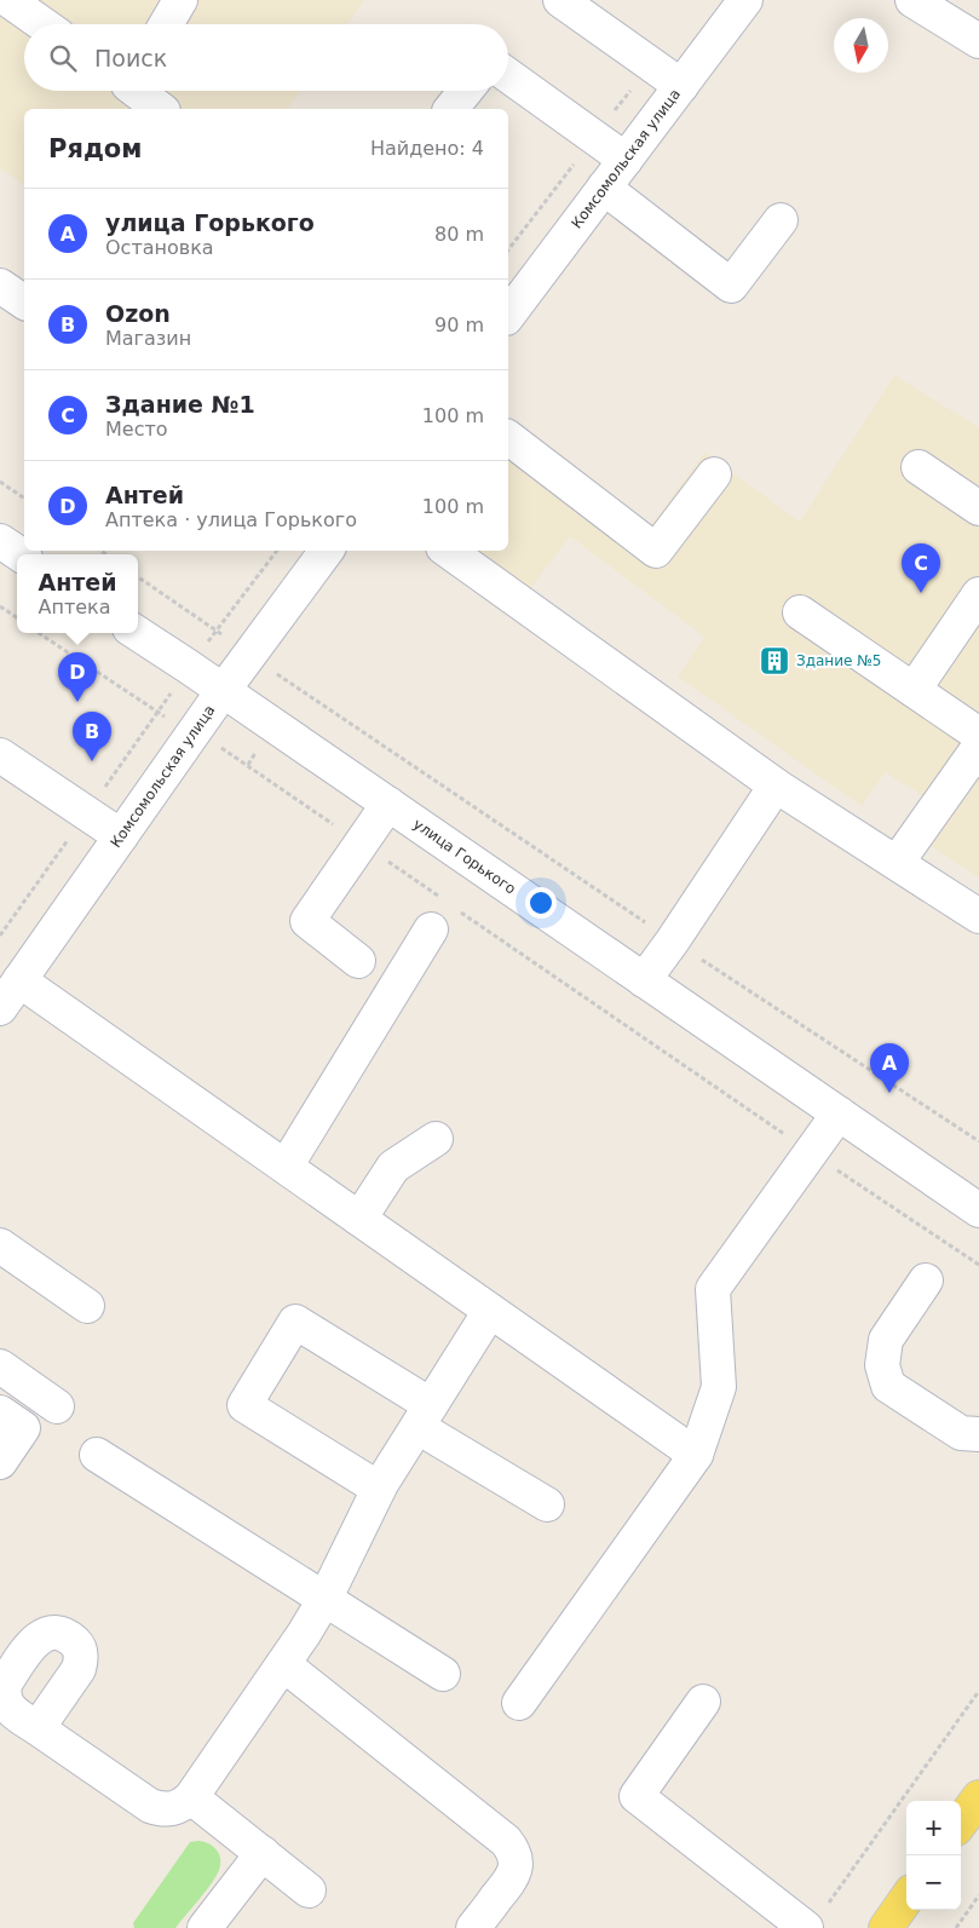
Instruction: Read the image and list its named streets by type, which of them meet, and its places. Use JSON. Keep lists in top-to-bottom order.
{
  "streets": {
    "street": ["Комсомольская улица", "улица Горького"]
  },
  "crossings": [
    ["Комсомольская улица", "улица Горького"]
  ],
  "places": {
    "building": ["Здание №5"]
  },
  "north": "bottom",
  "page": {
    "search": "Поиск",
    "heading": ["Рядом", "Найдено: 4"],
    "list": [
      {
        "mark": "A",
        "name": "улица Горького",
        "note": "Остановка",
        "value": "80 m"
      },
      {
        "mark": "B",
        "name": "Ozon",
        "note": "Магазин",
        "value": "90 m"
      },
      {
        "mark": "C",
        "name": "Здание №1",
        "note": "Место",
        "value": "100 m"
      },
      {
        "mark": "D",
        "name": "Антей",
        "note": "Аптека · улица Горького",
        "value": "100 m"
      }
    ],
    "pins": [
      "C",
      "D",
      "B",
      "A"
    ],
    "popup": ["Антей", "Аптека"],
    "map_buttons": ["+", "−"]
  }
}
